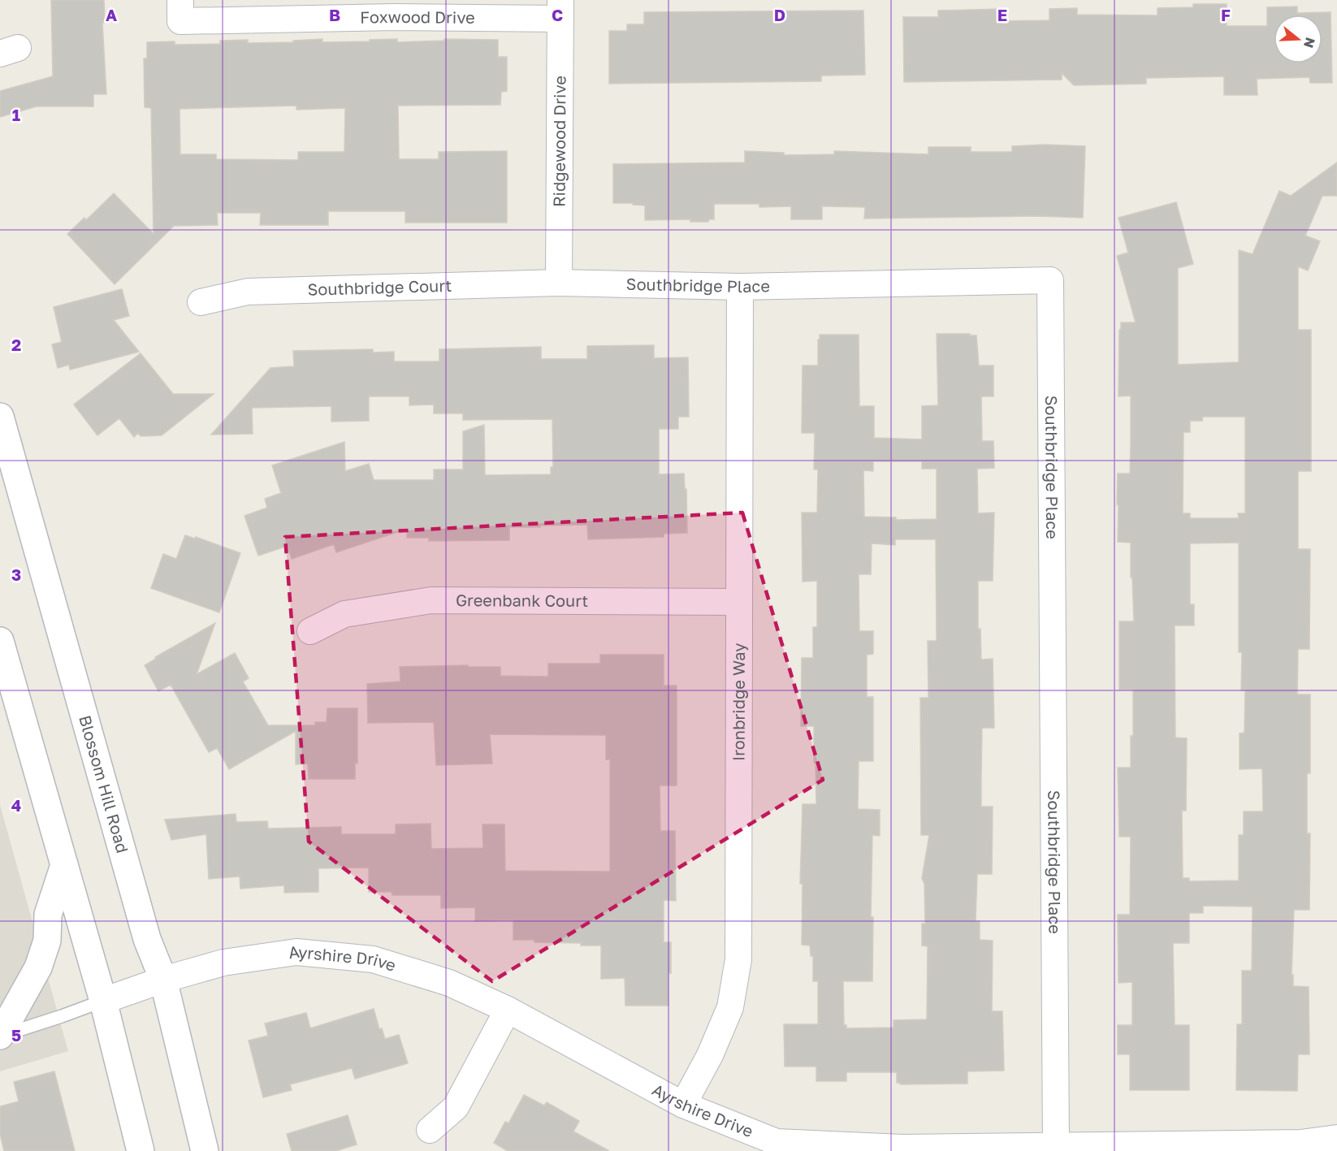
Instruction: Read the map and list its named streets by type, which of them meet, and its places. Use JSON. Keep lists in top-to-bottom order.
{
  "streets": {
    "main road": ["Blossom Hill Road"],
    "street": [
      "Foxwood Drive",
      "Ridgewood Drive",
      "Southbridge Place",
      "Southbridge Court",
      "Greenbank Court",
      "Ironbridge Way",
      "Ayrshire Drive"
    ]
  },
  "crossings": [
    ["Foxwood Drive", "Ridgewood Drive"],
    ["Ridgewood Drive", "Southbridge Place"],
    ["Ridgewood Drive", "Southbridge Court"],
    ["Southbridge Place", "Southbridge Court"],
    ["Southbridge Place", "Ironbridge Way"],
    ["Southbridge Place", "Ayrshire Drive"],
    ["Greenbank Court", "Ironbridge Way"],
    ["Ironbridge Way", "Ayrshire Drive"],
    ["Blossom Hill Road", "Ayrshire Drive"]
  ],
  "north": "right",
  "grid": {
    "columns": [
      "A",
      "B",
      "C",
      "D",
      "E",
      "F"
    ],
    "rows": [
      "1",
      "2",
      "3",
      "4",
      "5"
    ]
  }
}
